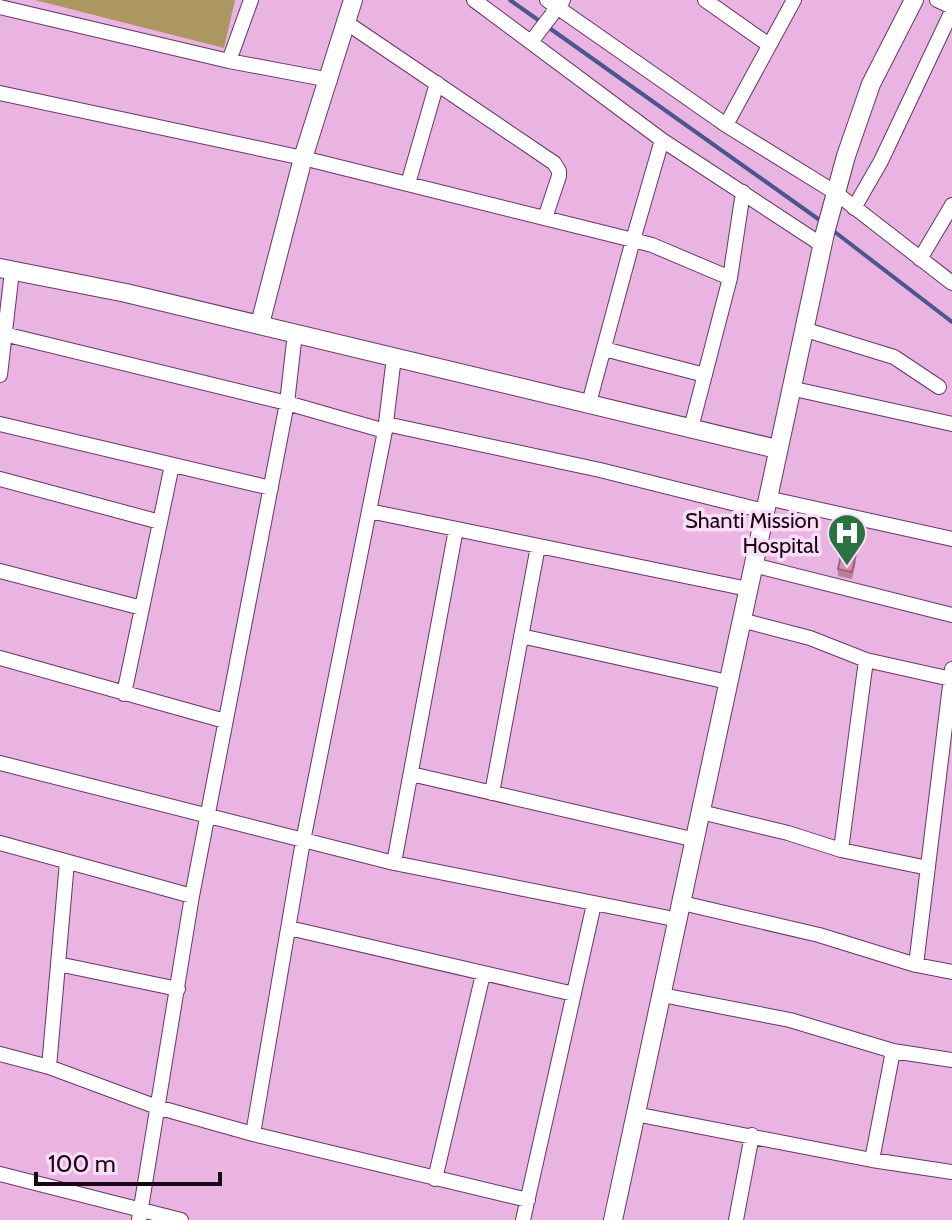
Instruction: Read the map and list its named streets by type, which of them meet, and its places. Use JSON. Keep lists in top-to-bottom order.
{
  "places": {
    "hospital": ["Shanti Mission Hospital"]
  },
  "scale_bar": "100 m"
}
